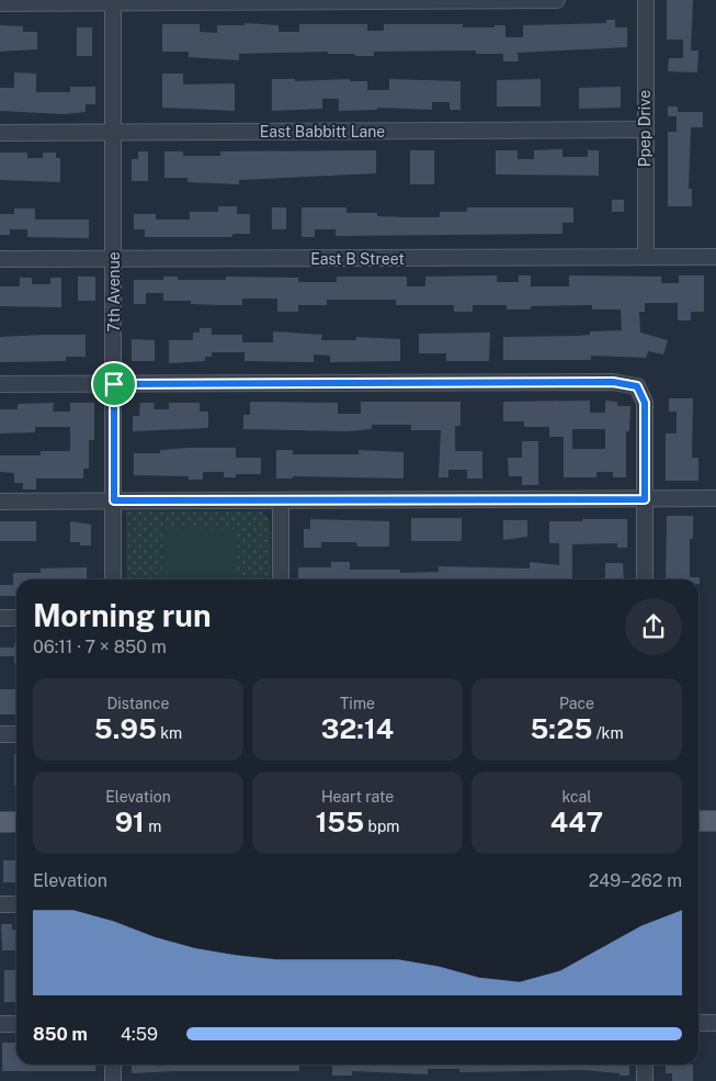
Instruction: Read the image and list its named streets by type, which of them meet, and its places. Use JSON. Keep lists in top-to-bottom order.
{
  "streets": {
    "street": [
      "Ppep Drive",
      "East Babbitt Lane",
      "East B Street",
      "7th Avenue"
    ]
  },
  "crossings": [
    ["Ppep Drive", "East Babbitt Lane"],
    ["Ppep Drive", "East B Street"],
    ["East Babbitt Lane", "7th Avenue"],
    ["East B Street", "7th Avenue"]
  ],
  "page": {
    "heading": ["Morning run", "06:11 · 7 × 850 m"],
    "stats": [
      ["Distance", "5.95 km"],
      ["Time", "32:14"],
      ["Pace", "5:25 /km"],
      ["Elevation", "91 m"],
      ["Heart rate", "155 bpm"],
      ["kcal", "447"]
    ],
    "chart": ["Elevation", "249–262 m"],
    "list": [
      {
        "name": "850 m",
        "note": "4:59"
      }
    ]
  }
}
